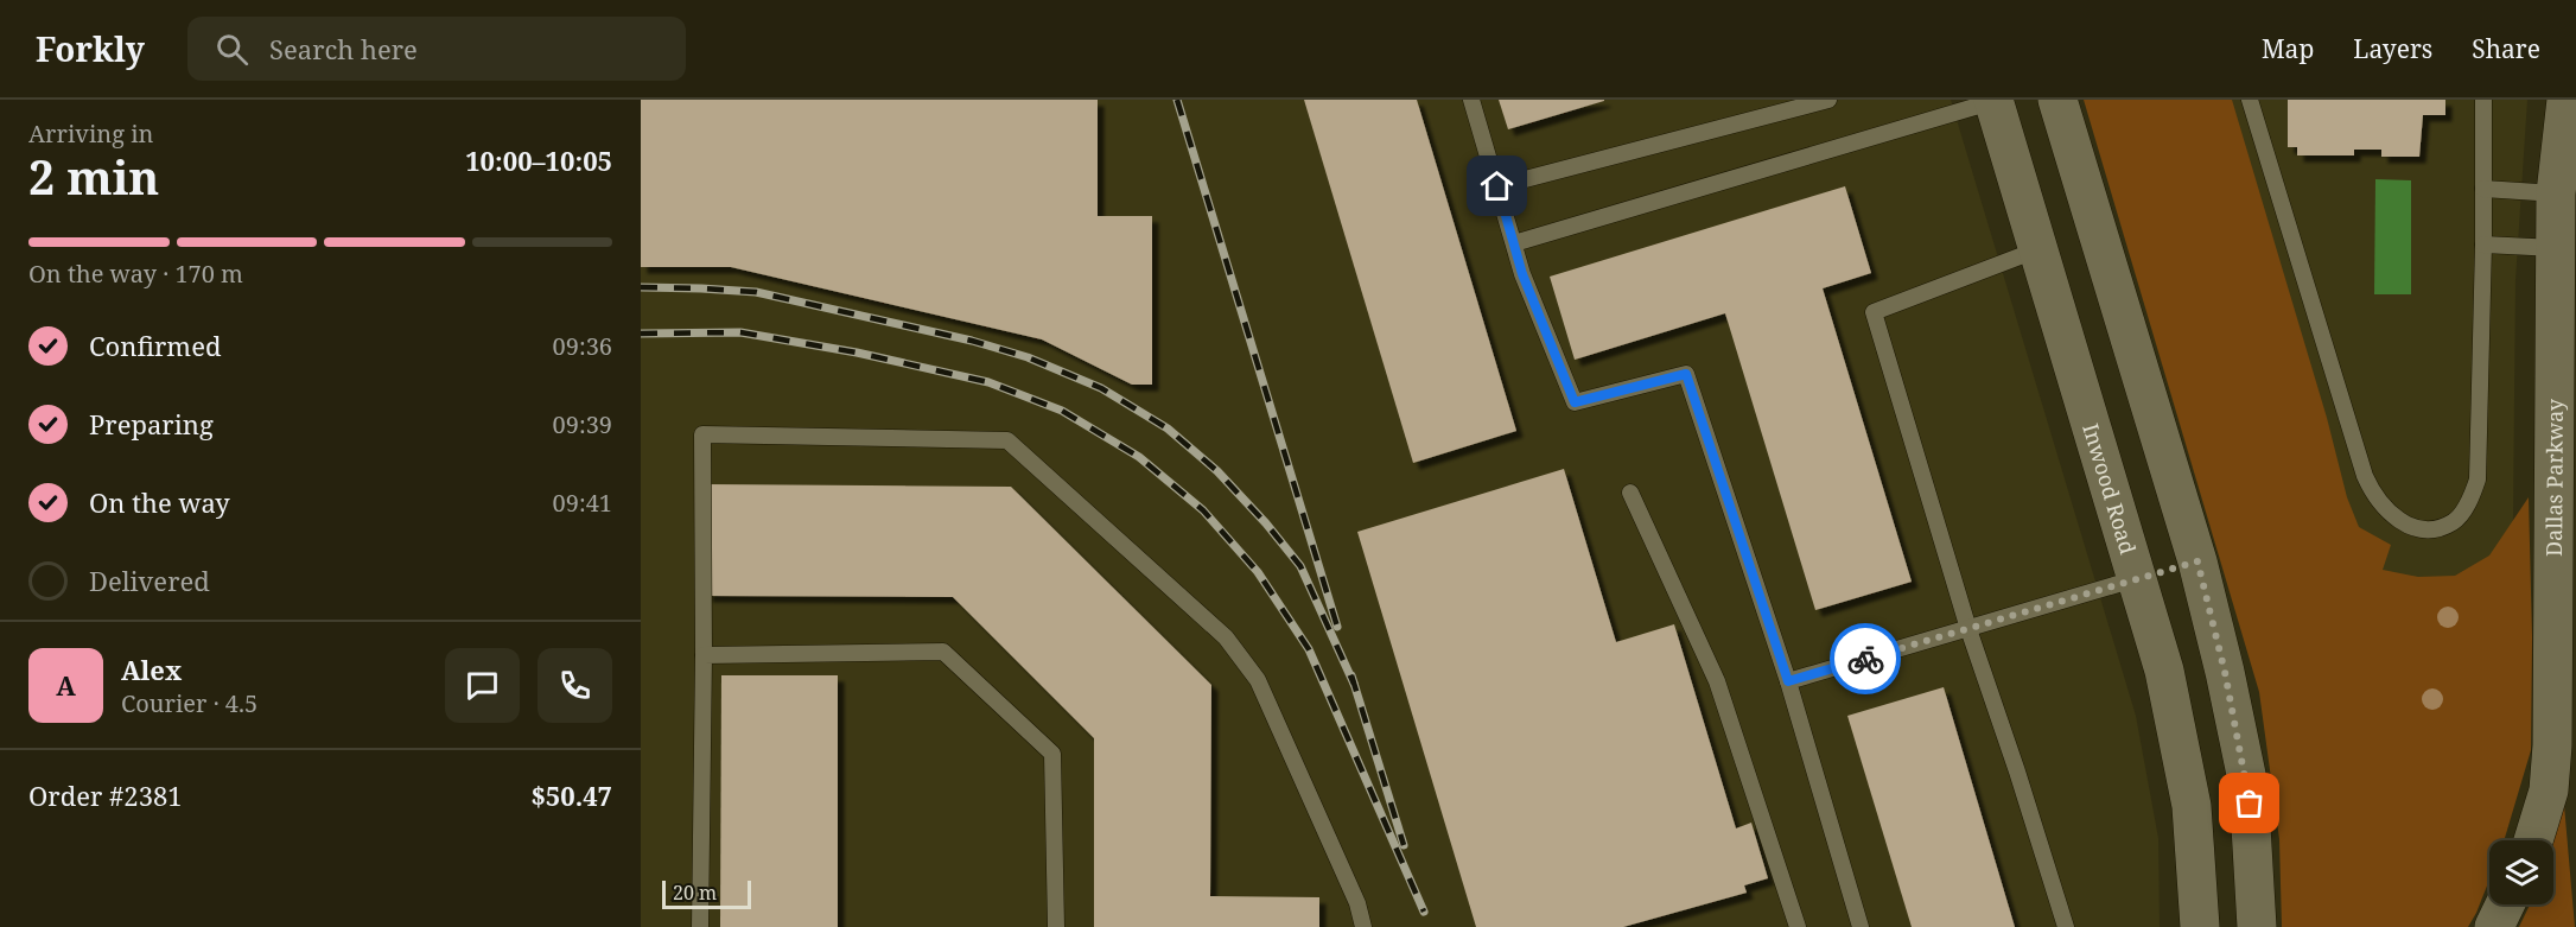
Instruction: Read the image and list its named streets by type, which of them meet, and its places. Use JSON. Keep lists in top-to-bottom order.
{
  "streets": {
    "main road": ["Dallas Parkway", "Inwood Road"]
  },
  "scale_bar": "20 m",
  "page": {
    "header": "Forkly",
    "search": "Search here",
    "nav": ["Map", "Layers", "Share"],
    "heading": ["2 min", "Arriving in", "10:00–10:05"],
    "panel": [
      "Alex",
      "Courier · 4.5",
      "Order #2381",
      "$50.47"
    ],
    "bar": "On the way · 170 m",
    "list": [
      ["Confirmed", "09:36"],
      ["Preparing", "09:39"],
      ["On the way", "09:41"],
      "Delivered"
    ],
    "round": "A",
    "scale": "20 m"
  }
}
